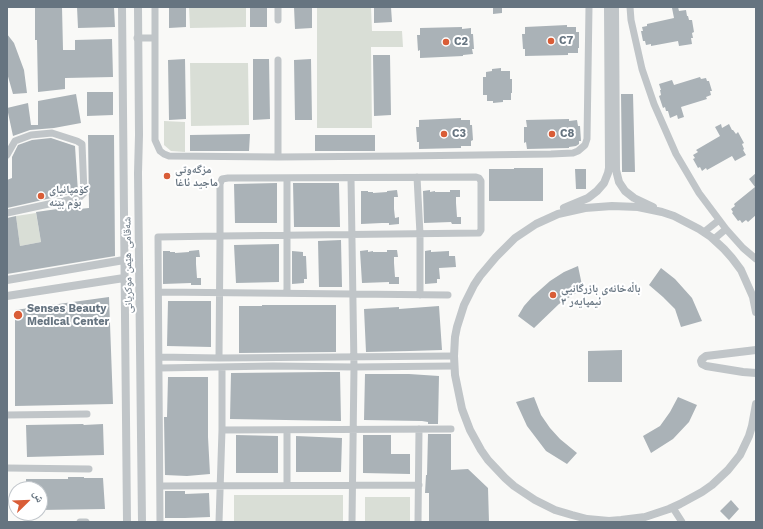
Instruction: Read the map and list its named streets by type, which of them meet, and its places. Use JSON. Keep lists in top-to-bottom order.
{
  "streets": {
    "street": ["شەقامی هێمن موکریانی"]
  },
  "places": [
    "C7",
    "C2",
    "C3",
    "C8",
    "مزگەوتی ماجید ئاغا",
    "کۆمپانیای بۆم بێنە",
    "باڵەخانەی بازرگانیی ئیمپایەر ٣",
    "Senses Beauty Medical Center"
  ],
  "north": "top right"
}
